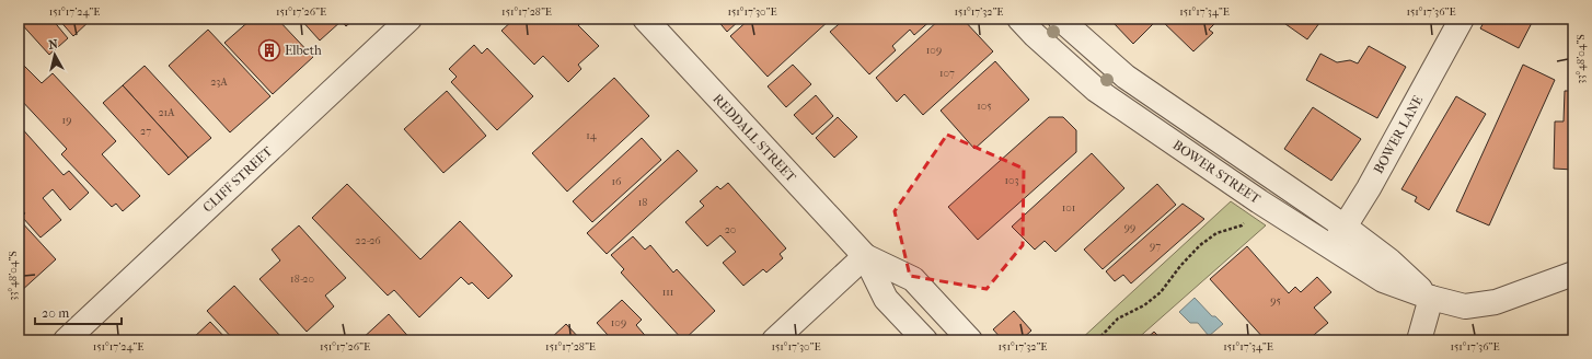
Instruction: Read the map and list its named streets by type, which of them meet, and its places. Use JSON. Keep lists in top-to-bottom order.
{
  "streets": {
    "street": [
      "BOWER LANE",
      "REDDALL STREET",
      "BOWER STREET",
      "CLIFF STREET"
    ]
  },
  "crossings": [
    ["BOWER LANE", "BOWER STREET"]
  ],
  "places": {
    "building": ["Elbeth"]
  },
  "house_numbers": [
    "109",
    "107",
    "23A",
    "105",
    "21A",
    "19",
    "27",
    "14",
    "103",
    "16",
    "18",
    "101",
    "99",
    "20",
    "22-26",
    "97",
    "18-20",
    "111",
    "95",
    "109"
  ],
  "scale_bar": "20 m",
  "north": "top",
  "coordinates": [
    "151°17'24\"E",
    "151°17'26\"E",
    "151°17'28\"E",
    "151°17'30\"E",
    "151°17'32\"E",
    "151°17'34\"E",
    "151°17'36\"E",
    "33°48'04\"S"
  ]
}
